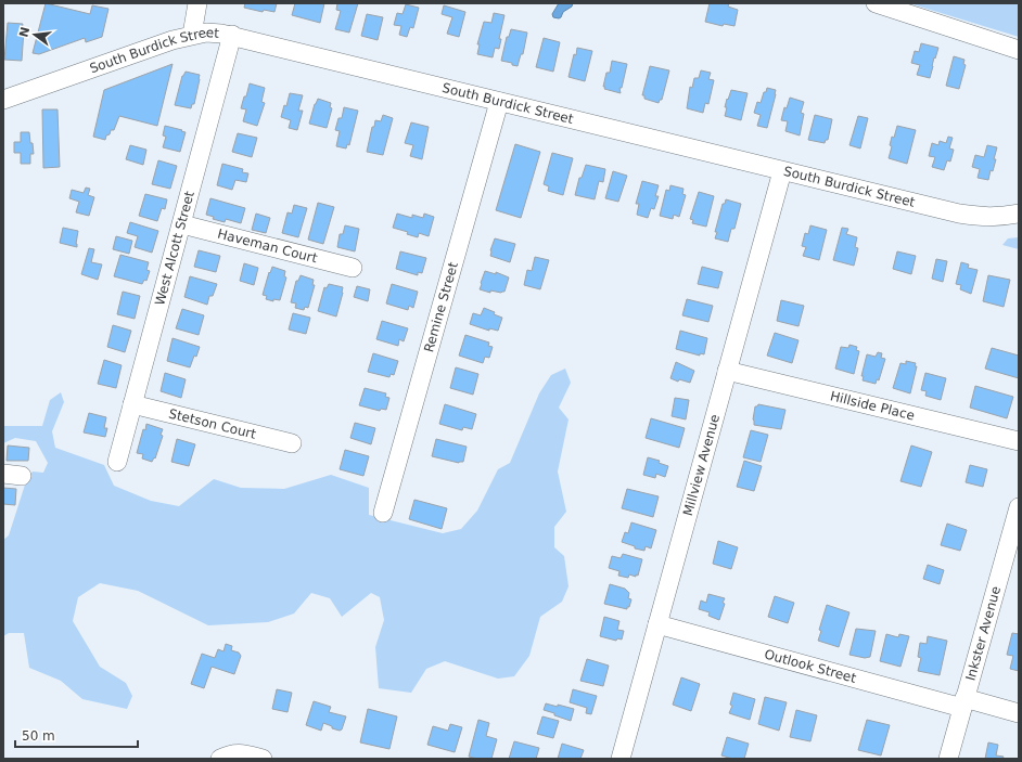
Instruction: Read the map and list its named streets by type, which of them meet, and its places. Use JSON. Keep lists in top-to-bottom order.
{
  "streets": {
    "street": [
      "South Burdick Street",
      "Haveman Court",
      "West Alcott Street",
      "Remine Street",
      "Hillside Place",
      "Stetson Court",
      "Millview Avenue",
      "Inkster Avenue",
      "Outlook Street"
    ]
  },
  "crossings": [
    ["South Burdick Street", "West Alcott Street"],
    ["South Burdick Street", "Remine Street"],
    ["South Burdick Street", "Millview Avenue"],
    ["Haveman Court", "West Alcott Street"],
    ["West Alcott Street", "Stetson Court"],
    ["Hillside Place", "Millview Avenue"],
    ["Millview Avenue", "Outlook Street"],
    ["Inkster Avenue", "Outlook Street"]
  ],
  "scale_bar": "50 m",
  "north": "left"
}
